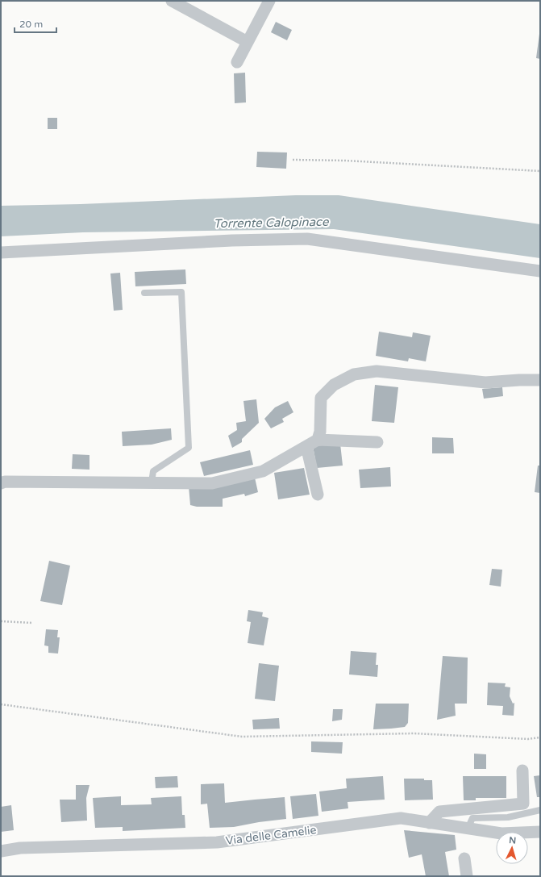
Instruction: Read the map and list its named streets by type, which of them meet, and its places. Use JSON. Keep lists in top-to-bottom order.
{
  "streets": {
    "street": ["Via delle Camelie"]
  },
  "water": ["Torrente Calopinace"],
  "scale_bar": "20 m",
  "north": "top"
}
